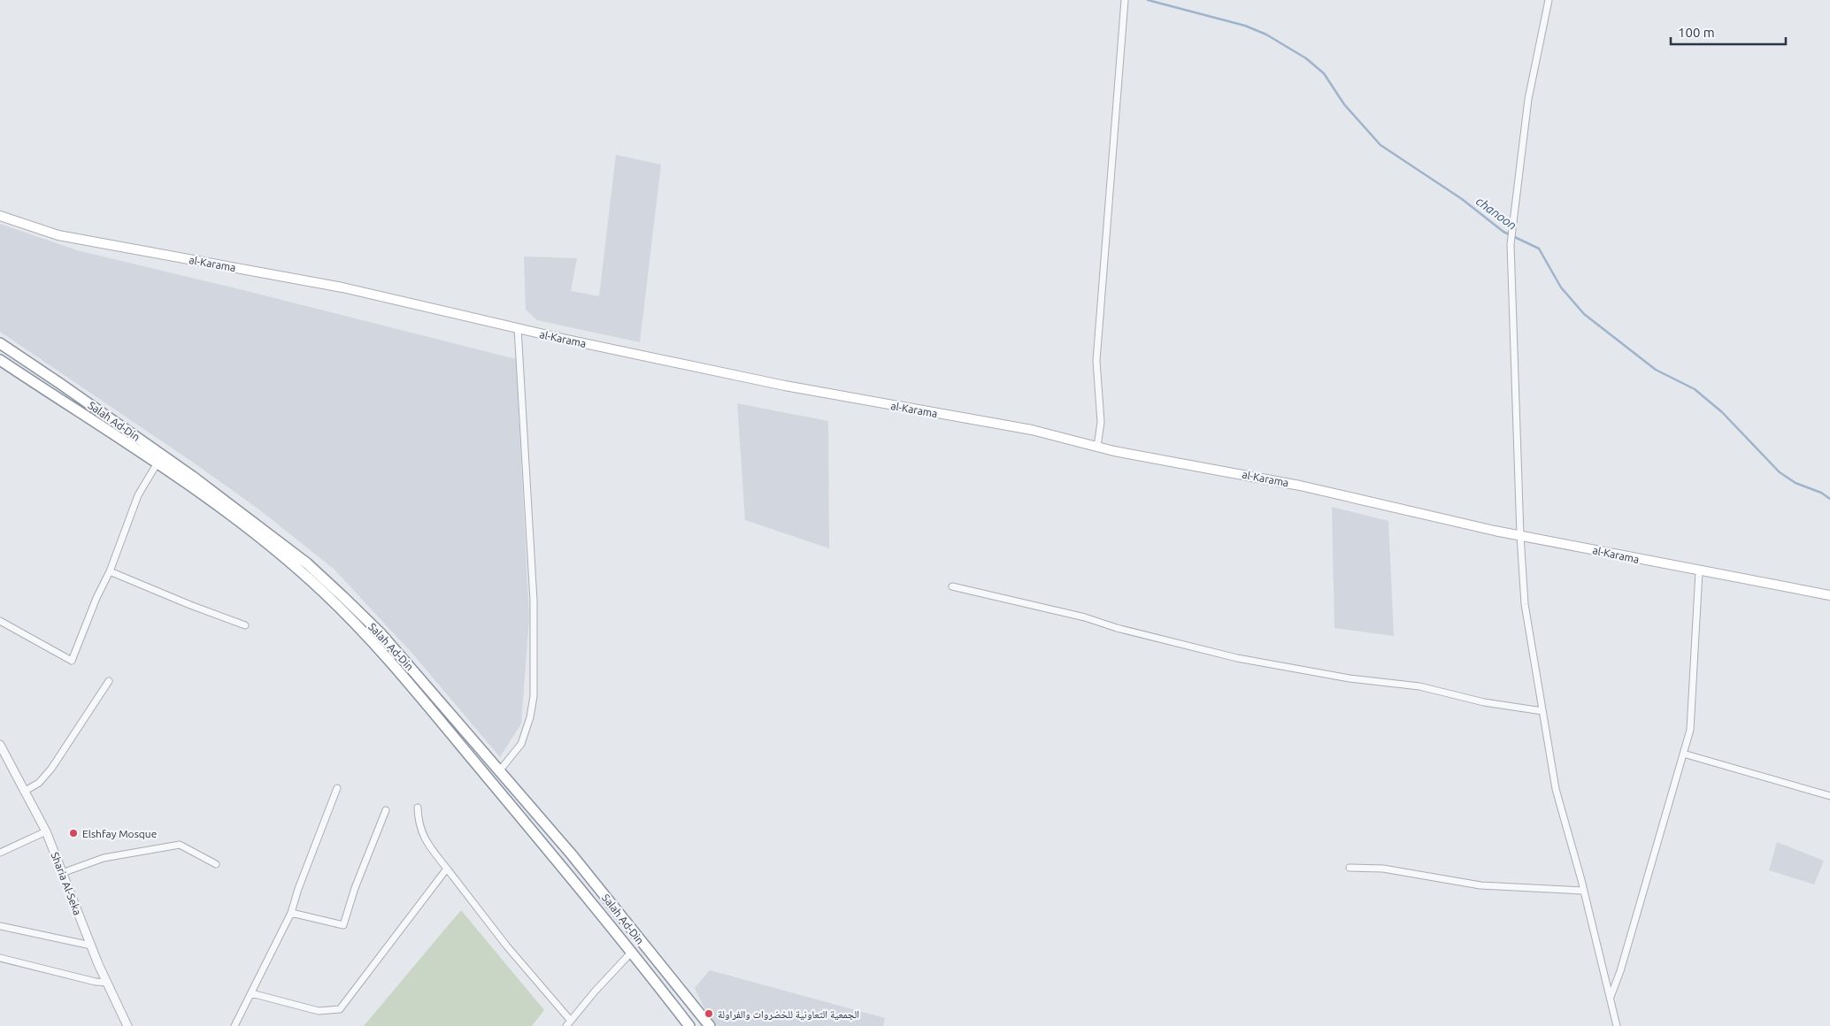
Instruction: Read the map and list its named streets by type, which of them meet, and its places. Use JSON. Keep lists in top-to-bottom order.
{
  "streets": {
    "highway": ["Salah Ad-Din"],
    "main road": ["al-Karama"],
    "street": ["Sharia Al-Seka"]
  },
  "water": ["chanoon"],
  "places": ["Elshfay Mosque", "الجمعية التعاونية للخضروات والفراولة"],
  "scale_bar": "100 m"
}
